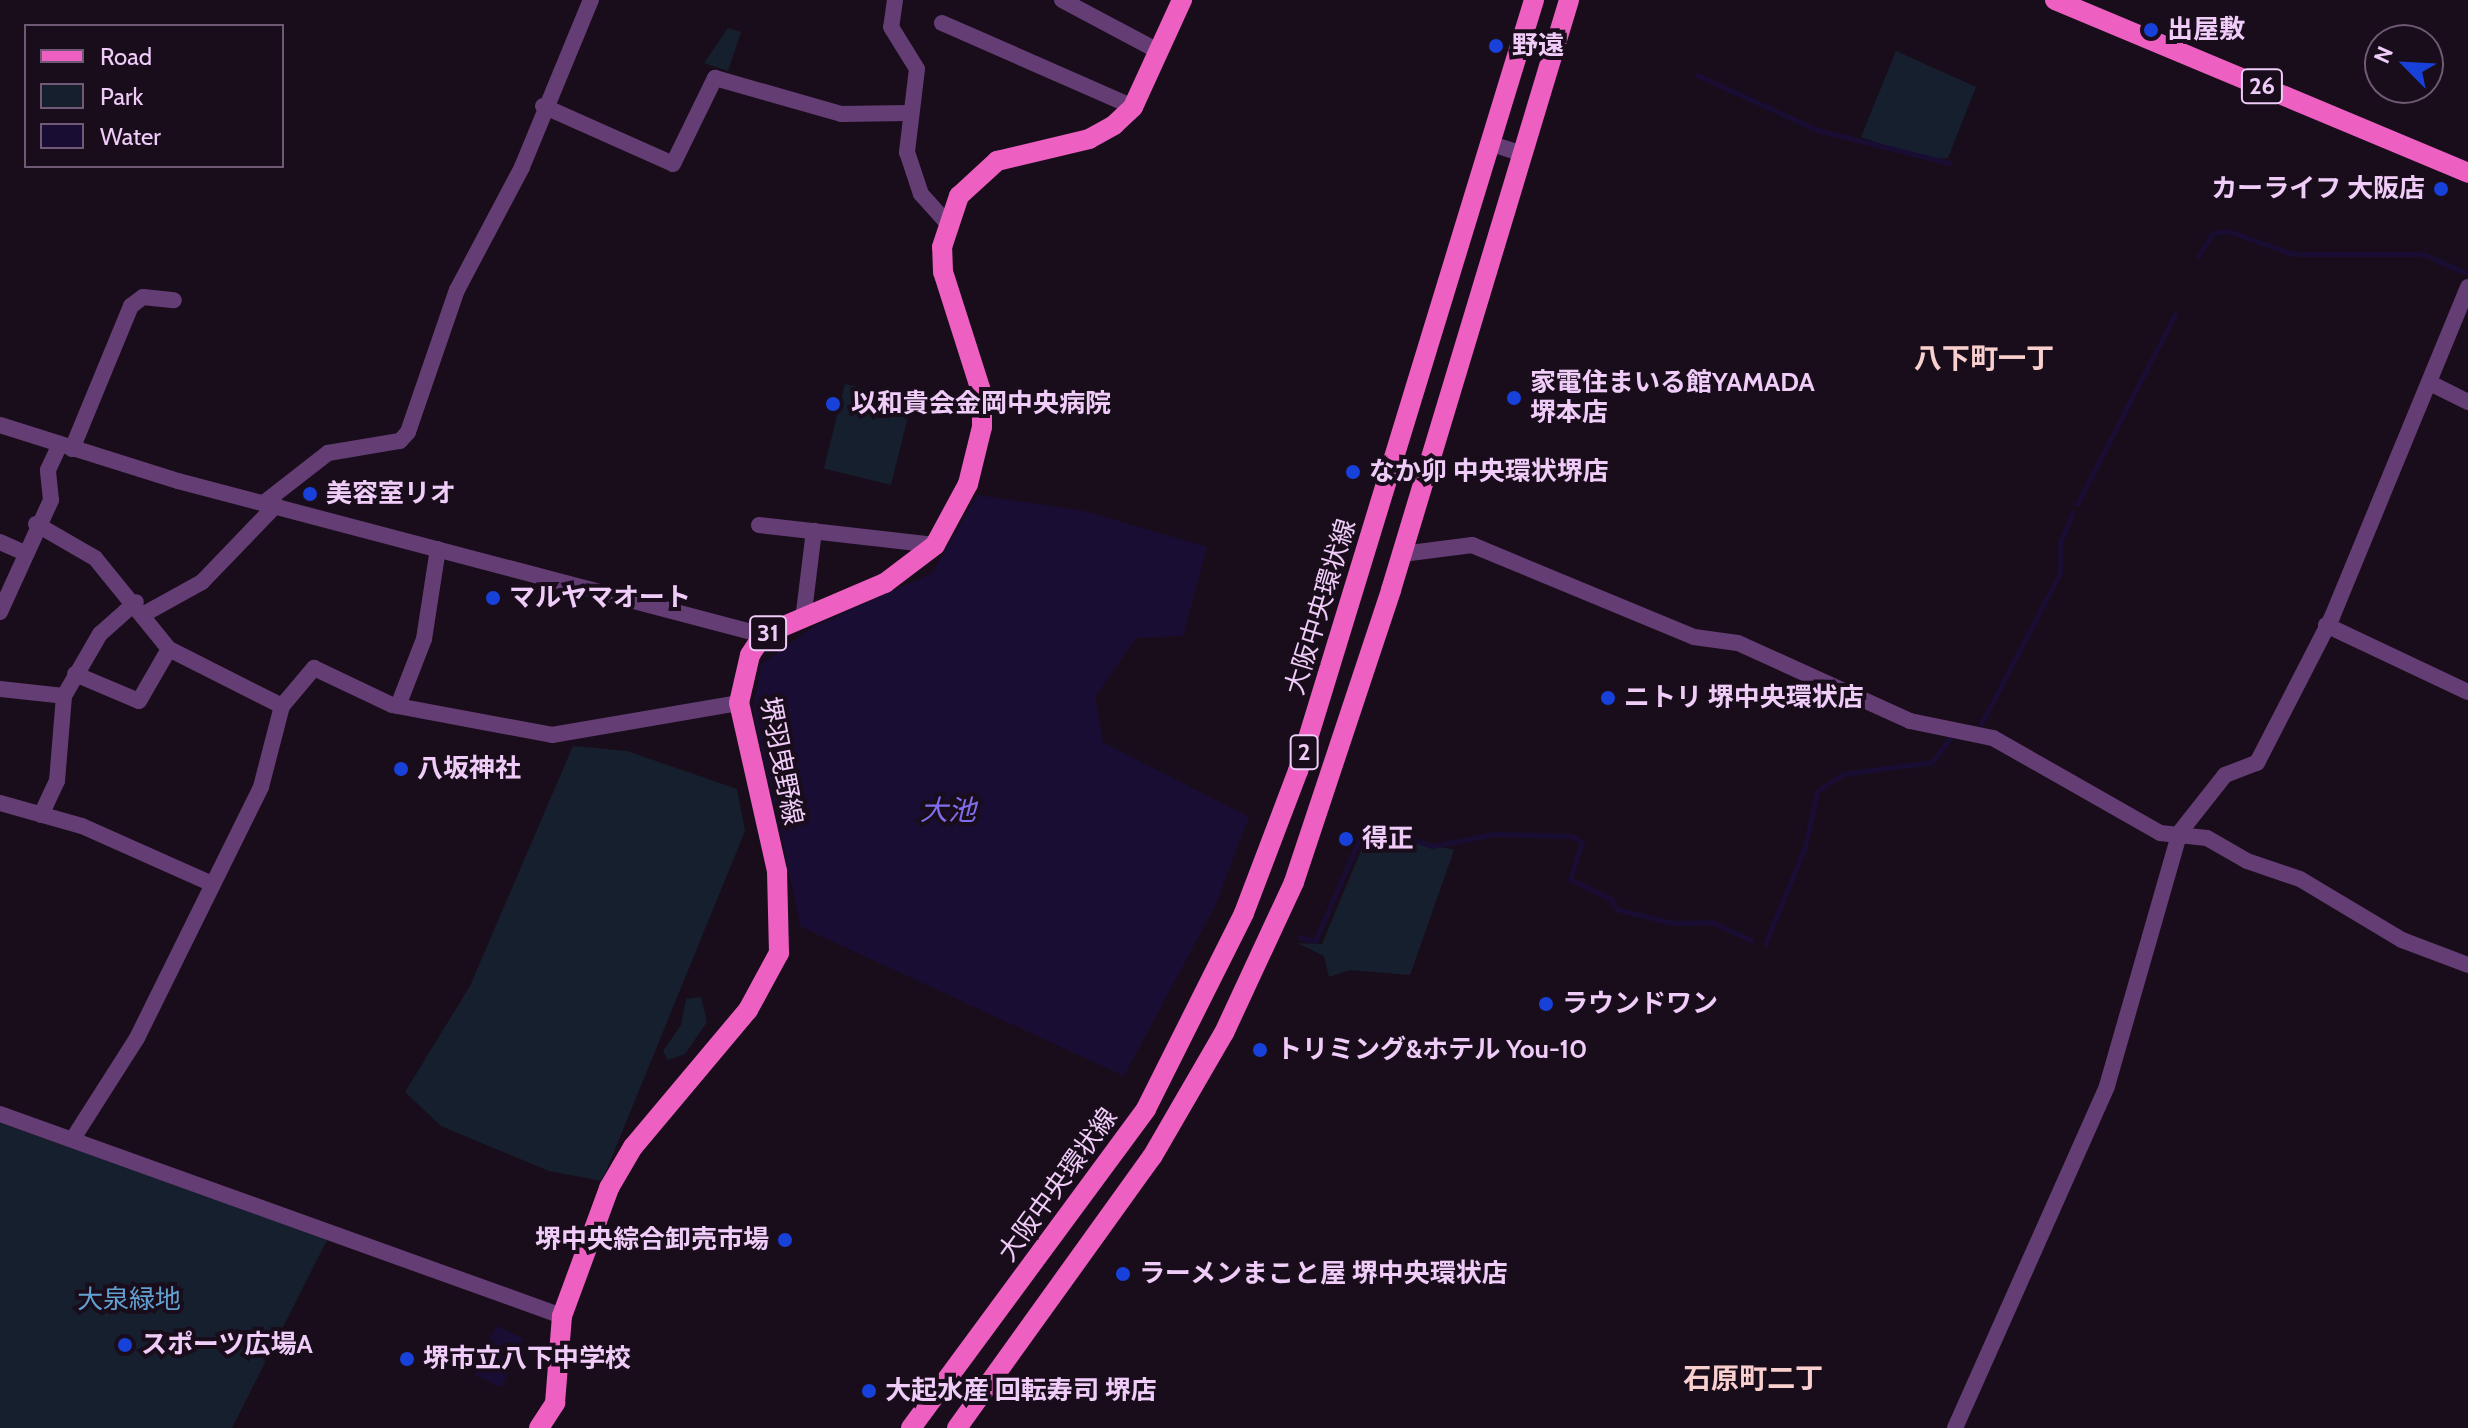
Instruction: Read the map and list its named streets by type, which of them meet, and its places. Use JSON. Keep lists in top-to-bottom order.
{
  "streets": {
    "main road": [
      "26",
      "大阪中央環状線",
      "31",
      "2",
      "堺羽曳野線"
    ]
  },
  "crossings": [
    ["31", "堺羽曳野線"]
  ],
  "districts": ["八下町一丁", "石原町二丁"],
  "water": ["大池"],
  "parks": ["大泉緑地"],
  "places": [
    "出屋敷",
    "野遠",
    "カーライフ 大阪店",
    "家電住まいる館YAMADA 堺本店",
    "以和貴会金岡中央病院",
    "なか卯 中央環状堺店",
    "美容室リオ",
    "マルヤマオート",
    "ニトリ 堺中央環状店",
    "八坂神社",
    "得正",
    "ラウンドワン",
    "トリミング&ホテル You-10",
    "堺中央綜合卸売市場",
    "ラーメンまこと屋 堺中央環状店",
    "スポーツ広場A",
    "堺市立八下中学校",
    "大起水産 回転寿司 堺店"
  ],
  "legend": ["Road", "Park", "Water"],
  "north": "top left"
}
